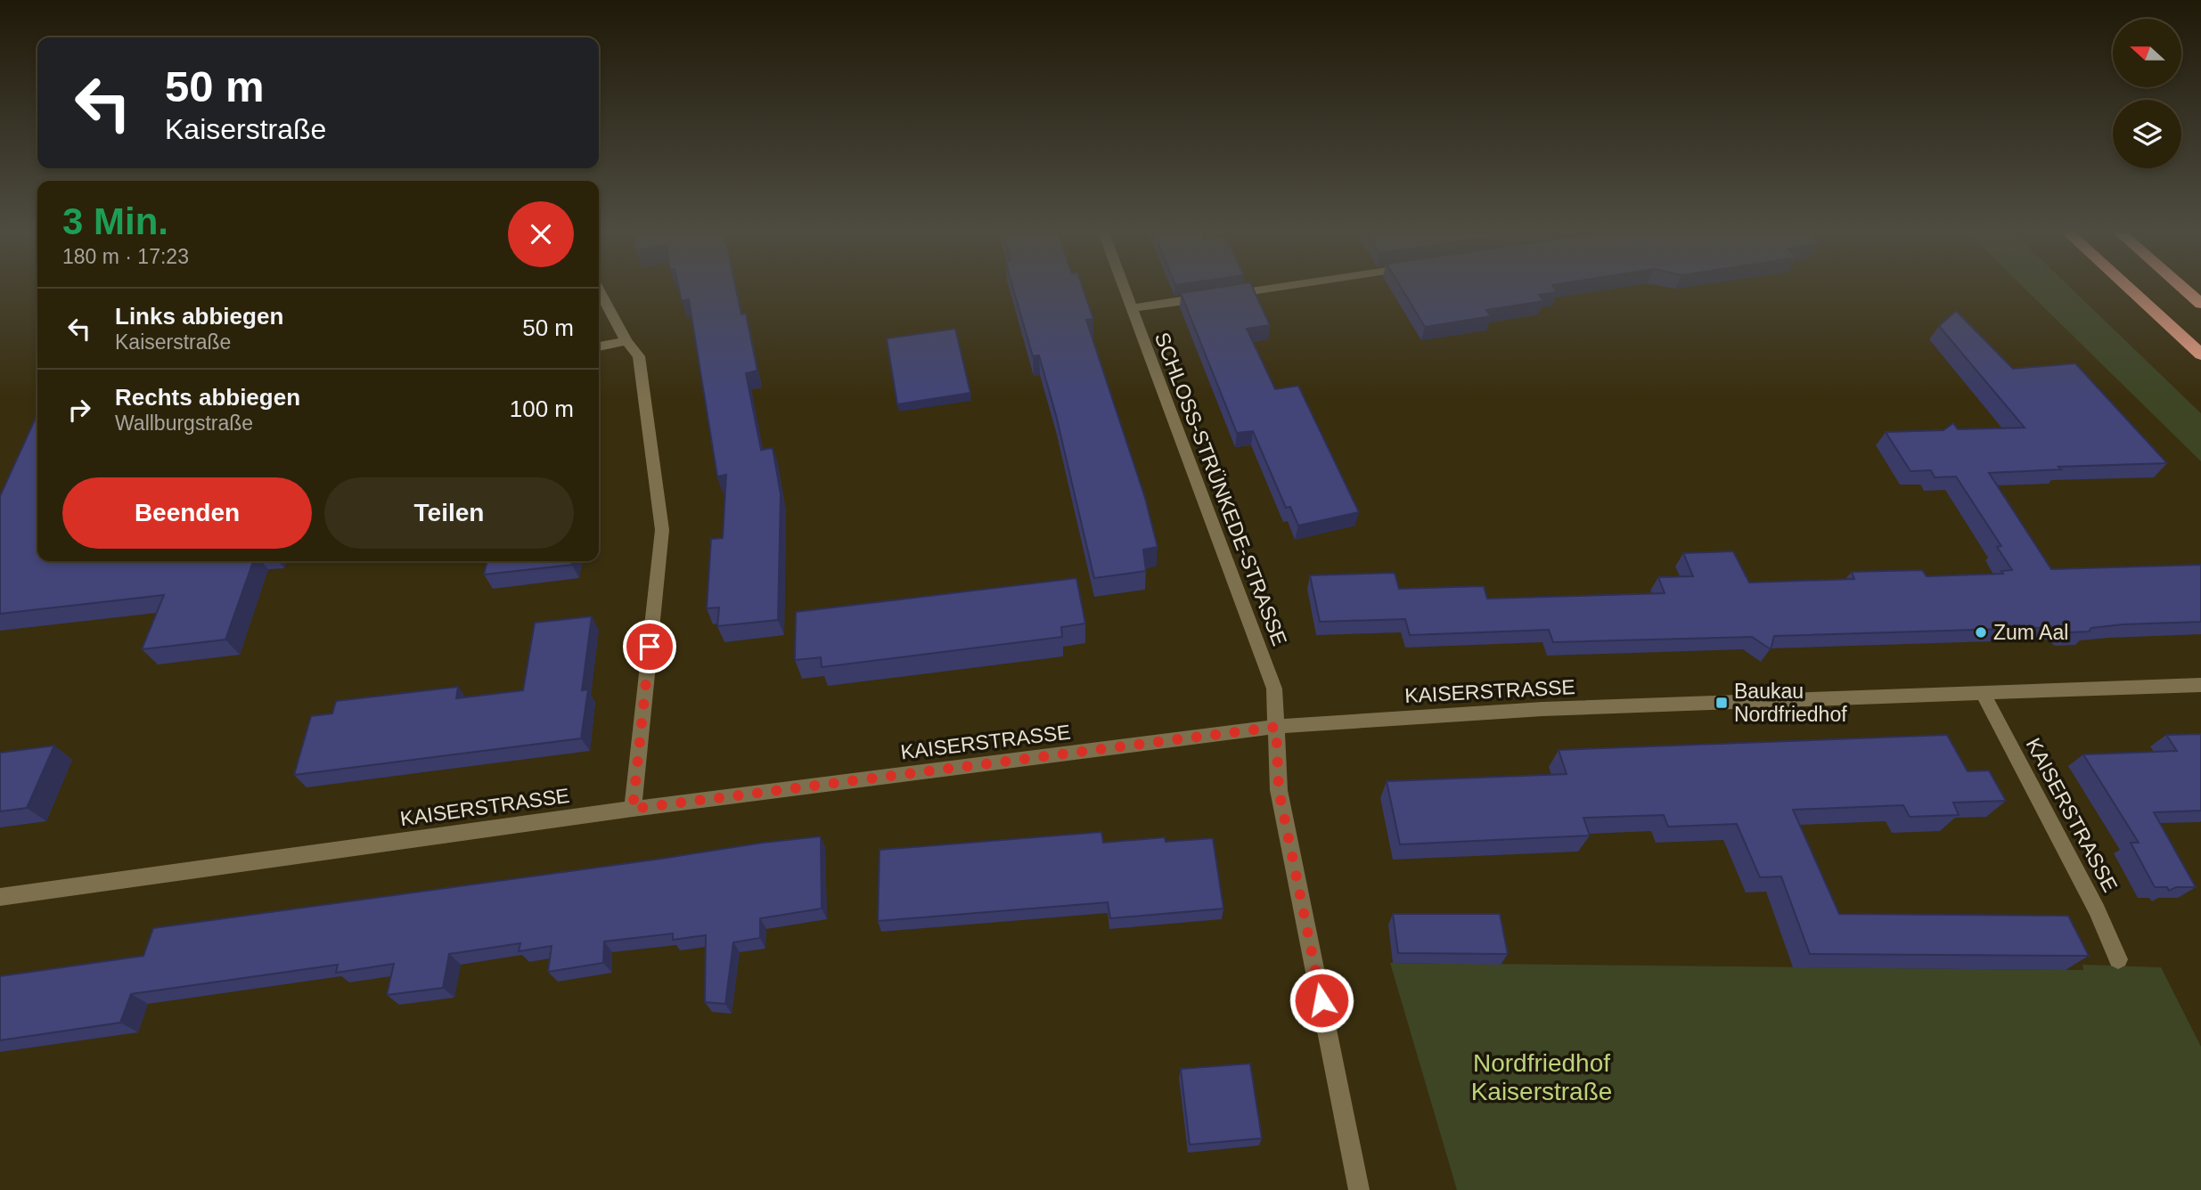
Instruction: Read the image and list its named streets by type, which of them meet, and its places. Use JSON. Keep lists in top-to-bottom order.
{
  "streets": {
    "street": ["SCHLOSS-STRÜNKEDE-STRASSE", "KAISERSTRASSE"]
  },
  "crossings": [
    ["SCHLOSS-STRÜNKEDE-STRASSE", "KAISERSTRASSE"]
  ],
  "parks": ["Nordfriedhof Kaiserstraße"],
  "places": {
    "other": ["Zum Aal"],
    "transit": ["Baukau Nordfriedhof"]
  },
  "north": "left",
  "page": {
    "turn": ["50 m", "Kaiserstraße"],
    "heading": ["3 Min.", "180 m · 17:23"],
    "list": [
      {
        "name": "Links abbiegen",
        "note": "Kaiserstraße",
        "value": "50 m"
      },
      {
        "name": "Rechts abbiegen",
        "note": "Wallburgstraße",
        "value": "100 m"
      }
    ],
    "buttons": ["Beenden", "Teilen"]
  }
}
